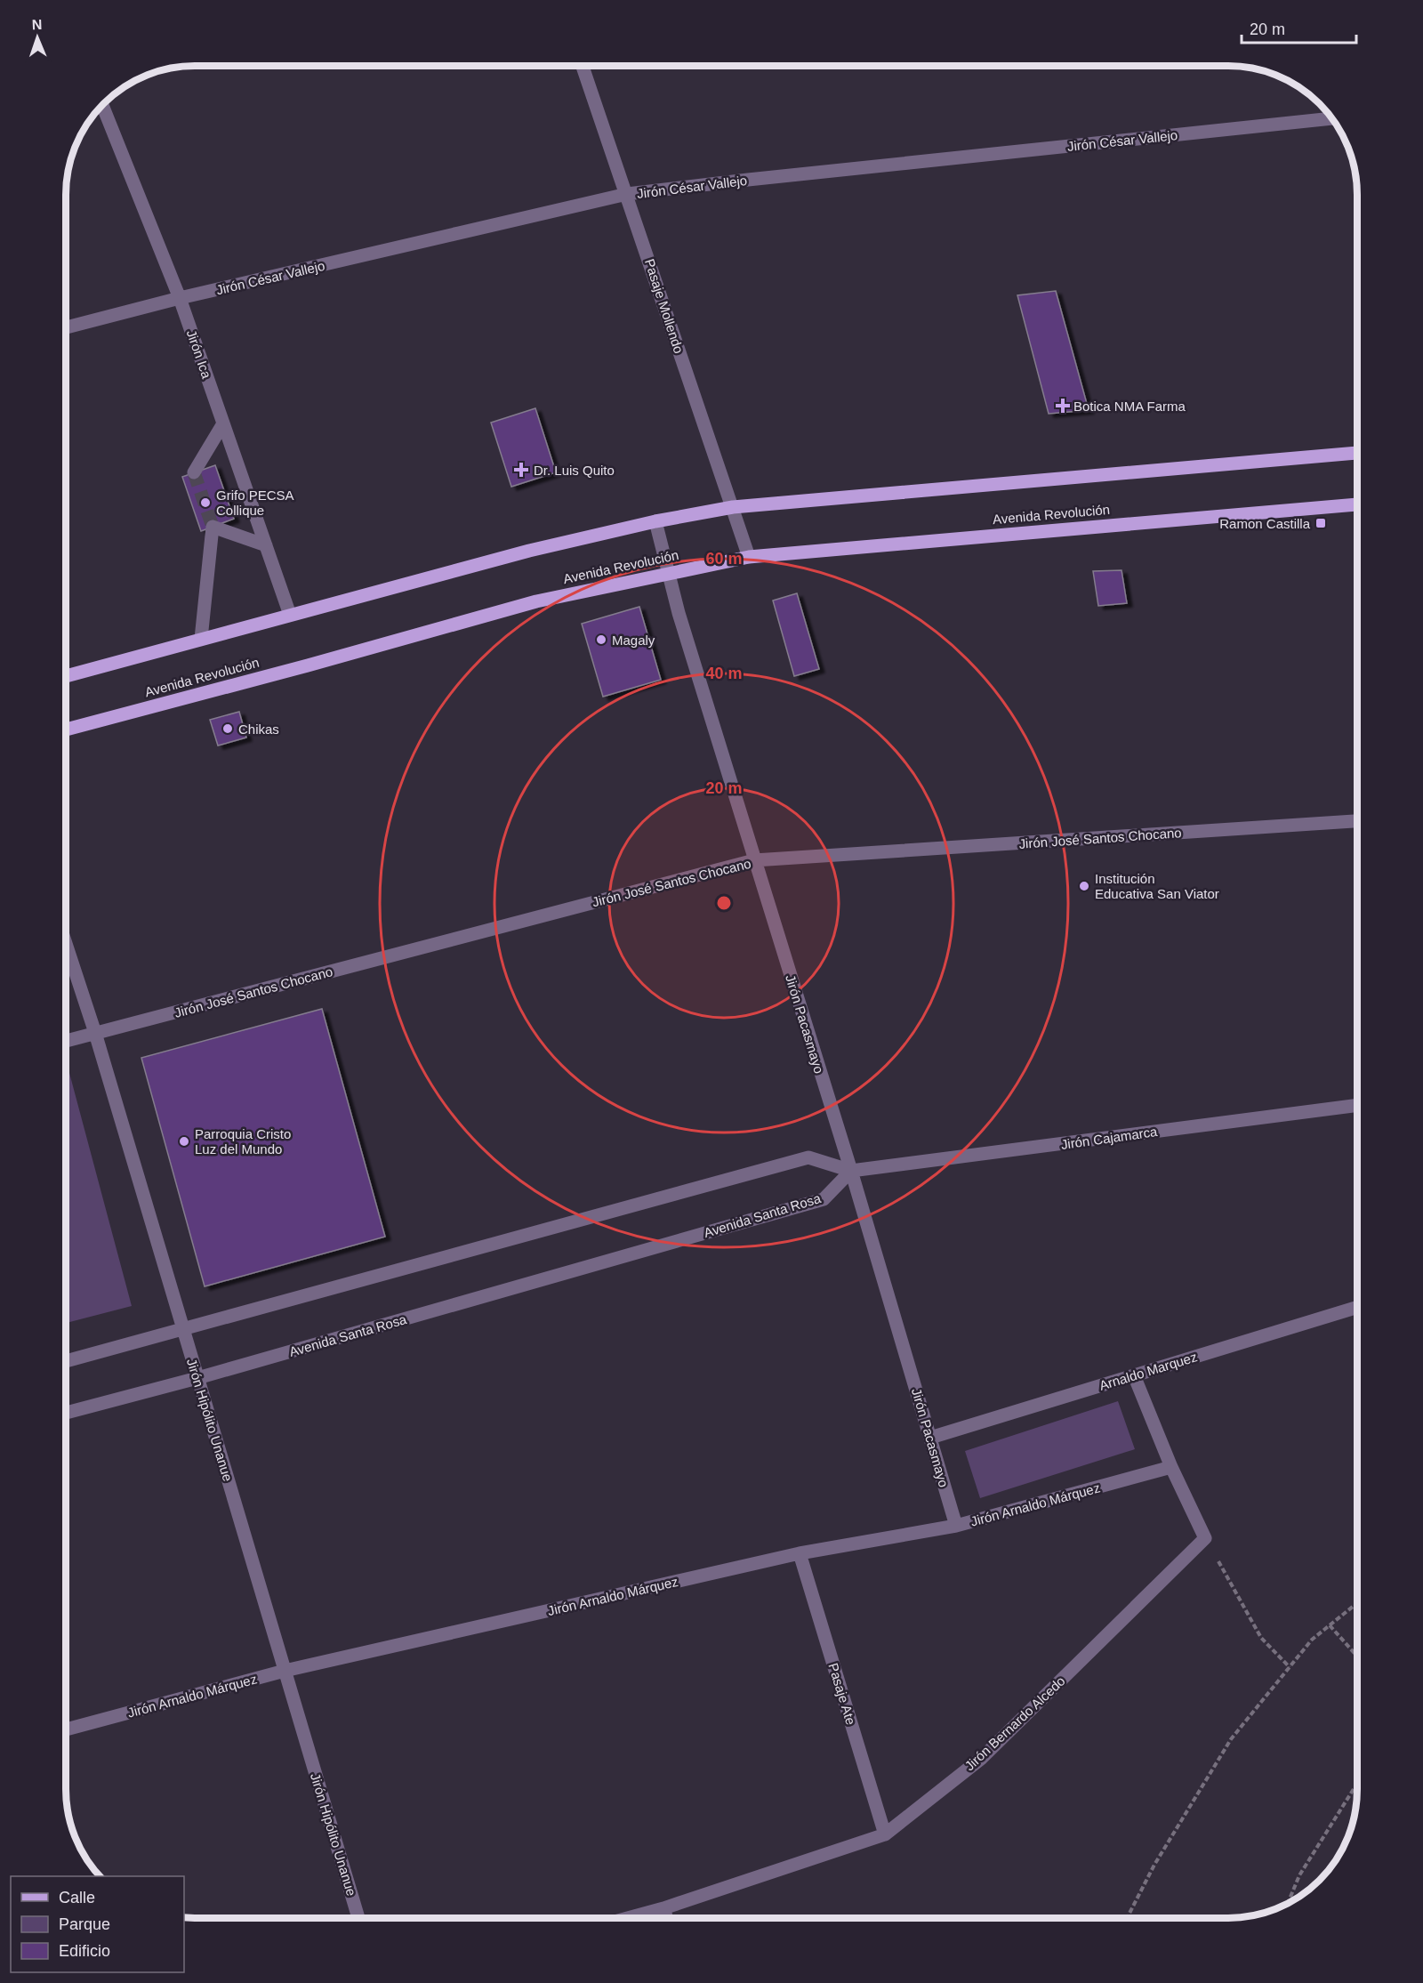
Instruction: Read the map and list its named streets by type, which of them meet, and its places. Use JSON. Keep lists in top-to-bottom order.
{
  "streets": {
    "main road": ["Avenida Revolución"],
    "street": [
      "Jirón César Vallejo",
      "Pasaje Mollendo",
      "Jirón Ica",
      "Jirón José Santos Chocano",
      "Jirón Pacasmayo",
      "Jirón Cajamarca",
      "Avenida Santa Rosa",
      "Arnaldo Marquez",
      "Jirón Hipólito Unanue",
      "Jirón Arnaldo Márquez",
      "Pasaje Ate",
      "Jirón Bernardo Alcedo"
    ]
  },
  "crossings": [
    ["Jirón César Vallejo", "Pasaje Mollendo"],
    ["Jirón César Vallejo", "Jirón Ica"],
    ["Pasaje Mollendo", "Avenida Revolución"],
    ["Avenida Revolución", "Jirón Pacasmayo"],
    ["Jirón José Santos Chocano", "Jirón Pacasmayo"],
    ["Jirón José Santos Chocano", "Jirón Hipólito Unanue"],
    ["Jirón Pacasmayo", "Jirón Cajamarca"],
    ["Jirón Pacasmayo", "Avenida Santa Rosa"],
    ["Jirón Pacasmayo", "Arnaldo Marquez"],
    ["Jirón Pacasmayo", "Jirón Arnaldo Márquez"],
    ["Jirón Cajamarca", "Avenida Santa Rosa"],
    ["Avenida Santa Rosa", "Jirón Hipólito Unanue"],
    ["Jirón Hipólito Unanue", "Jirón Arnaldo Márquez"],
    ["Jirón Arnaldo Márquez", "Pasaje Ate"],
    ["Pasaje Ate", "Jirón Bernardo Alcedo"]
  ],
  "places": {
    "health": ["Botica NMA Farma", "Dr. Luis Quito"],
    "other": [
      "Grifo PECSA Collique",
      "Magaly",
      "Chikas",
      "Institución Educativa San Viator",
      "Parroquia Cristo Luz del Mundo"
    ],
    "transit": ["Ramon Castilla"]
  },
  "legend": ["Calle", "Parque", "Edificio"],
  "scale_bar": "20 m",
  "north": "top",
  "rings": ["60 m", "40 m", "20 m"]
}
